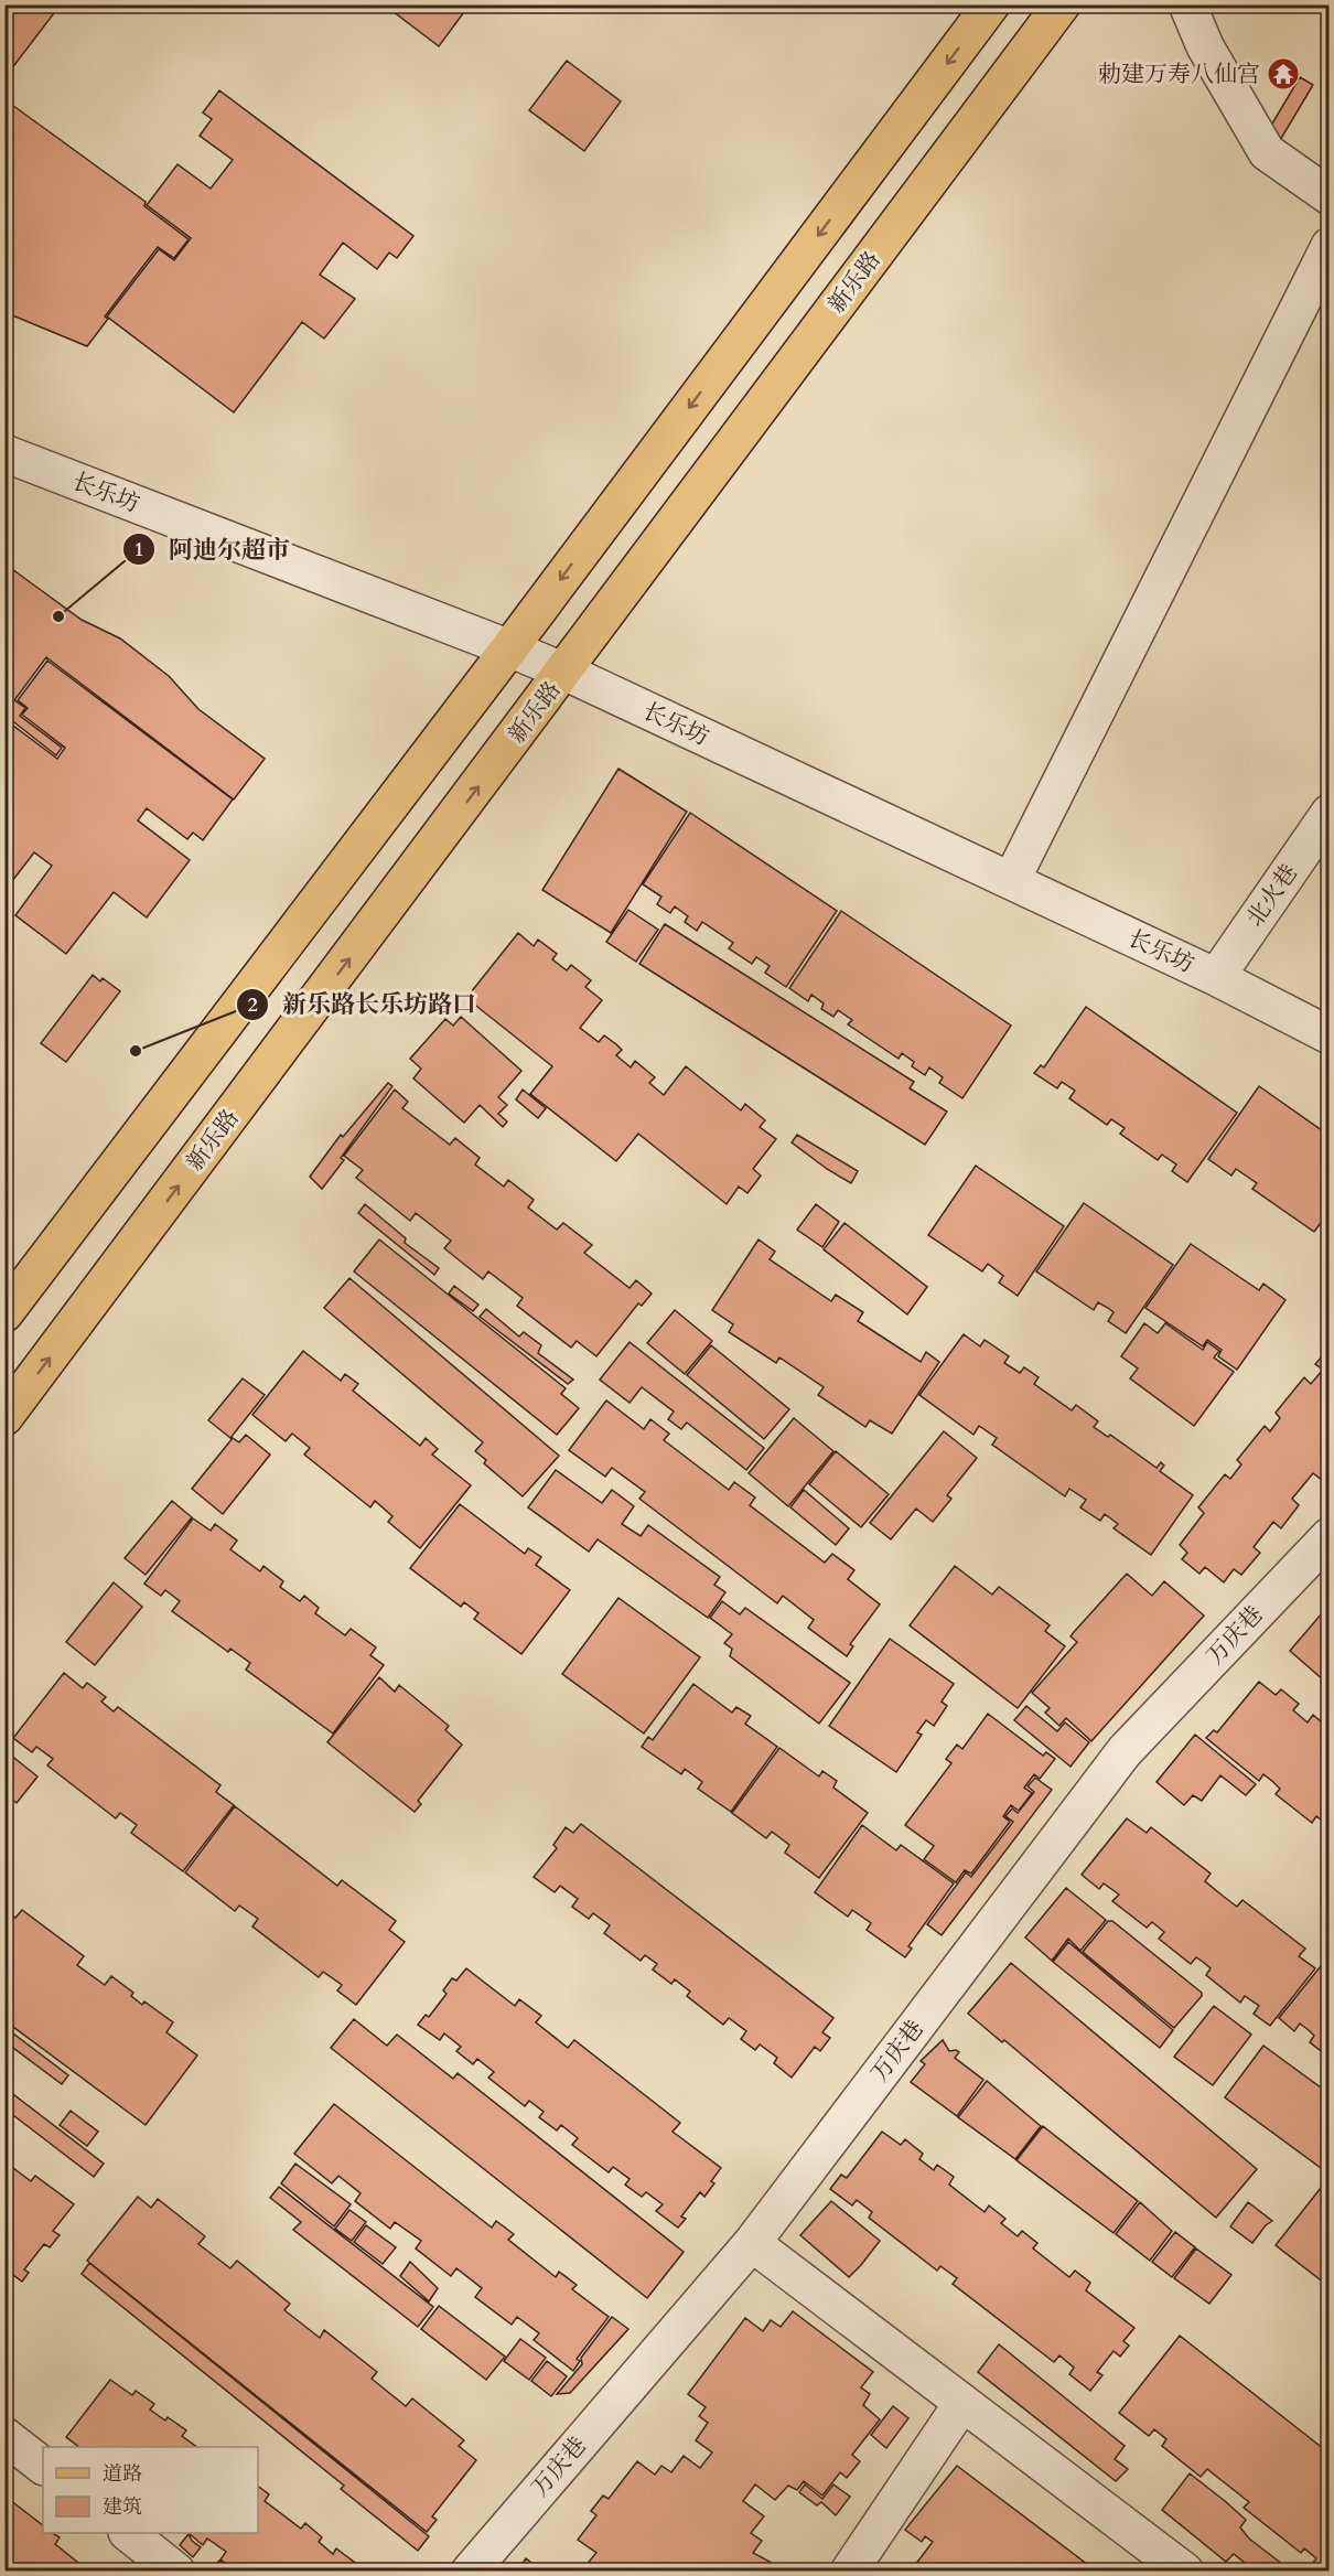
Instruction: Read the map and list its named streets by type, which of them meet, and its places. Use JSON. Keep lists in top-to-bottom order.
{
  "streets": {
    "main road": ["新乐路"],
    "street": ["长乐坊", "北火巷", "万庆巷"]
  },
  "crossings": [
    ["新乐路", "长乐坊"],
    ["长乐坊", "北火巷"]
  ],
  "places": {
    "temple": ["勅建万寿八仙宫"],
    "other": ["阿迪尔超市", "新乐路长乐坊路口"]
  },
  "legend": ["道路", "建筑"]
}
